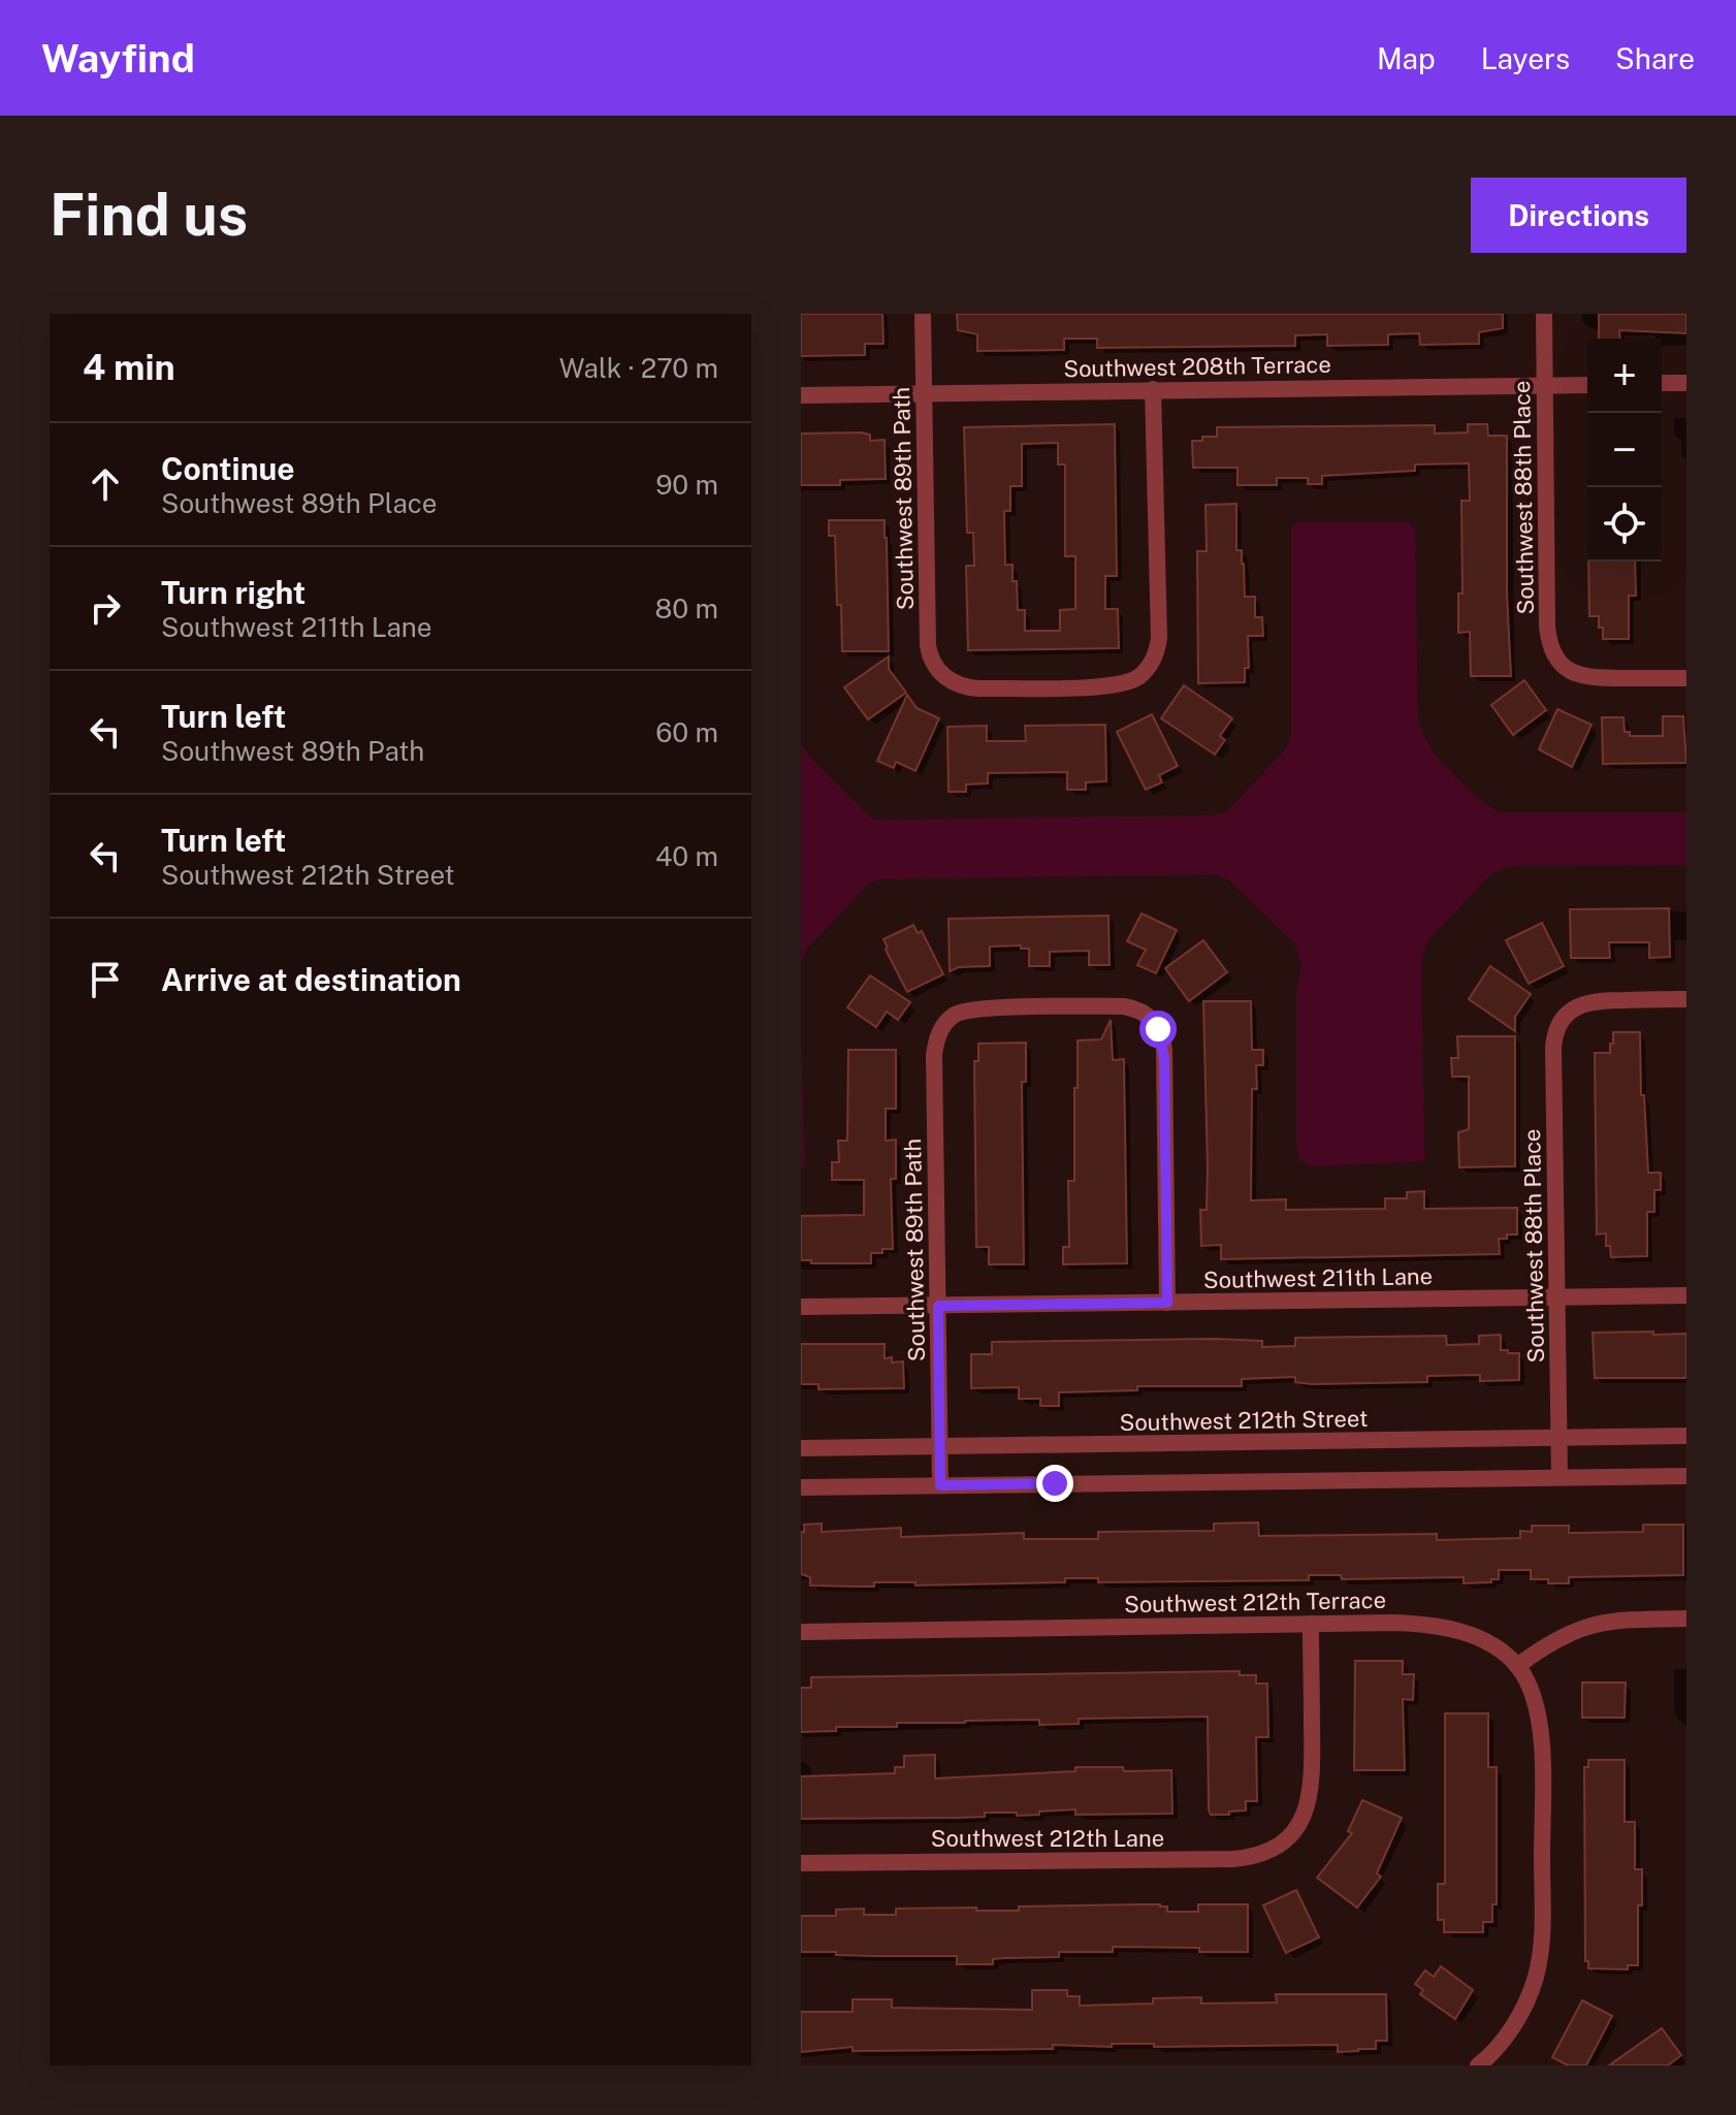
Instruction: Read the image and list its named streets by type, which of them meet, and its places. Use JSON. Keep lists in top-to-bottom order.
{
  "streets": {
    "street": [
      "Southwest 208th Terrace",
      "Southwest 88th Place",
      "Southwest 89th Path",
      "Southwest 211th Lane",
      "Southwest 212th Street",
      "Southwest 212th Terrace",
      "Southwest 212th Lane"
    ]
  },
  "crossings": [
    ["Southwest 208th Terrace", "Southwest 88th Place"],
    ["Southwest 208th Terrace", "Southwest 89th Path"],
    ["Southwest 88th Place", "Southwest 211th Lane"],
    ["Southwest 88th Place", "Southwest 212th Street"],
    ["Southwest 89th Path", "Southwest 211th Lane"],
    ["Southwest 89th Path", "Southwest 212th Street"],
    ["Southwest 212th Terrace", "Southwest 212th Lane"]
  ],
  "page": {
    "header": "Wayfind",
    "nav": ["Map", "Layers", "Share"],
    "buttons": "Directions",
    "title": "Find us",
    "heading": ["4 min", "Walk · 270 m"],
    "map_buttons": ["+", "−"],
    "list": [
      ["Continue", "Southwest 89th Place", "90 m"],
      ["Turn right", "Southwest 211th Lane", "80 m"],
      ["Turn left", "Southwest 89th Path", "60 m"],
      ["Turn left", "Southwest 212th Street", "40 m"],
      "Arrive at destination"
    ]
  }
}
